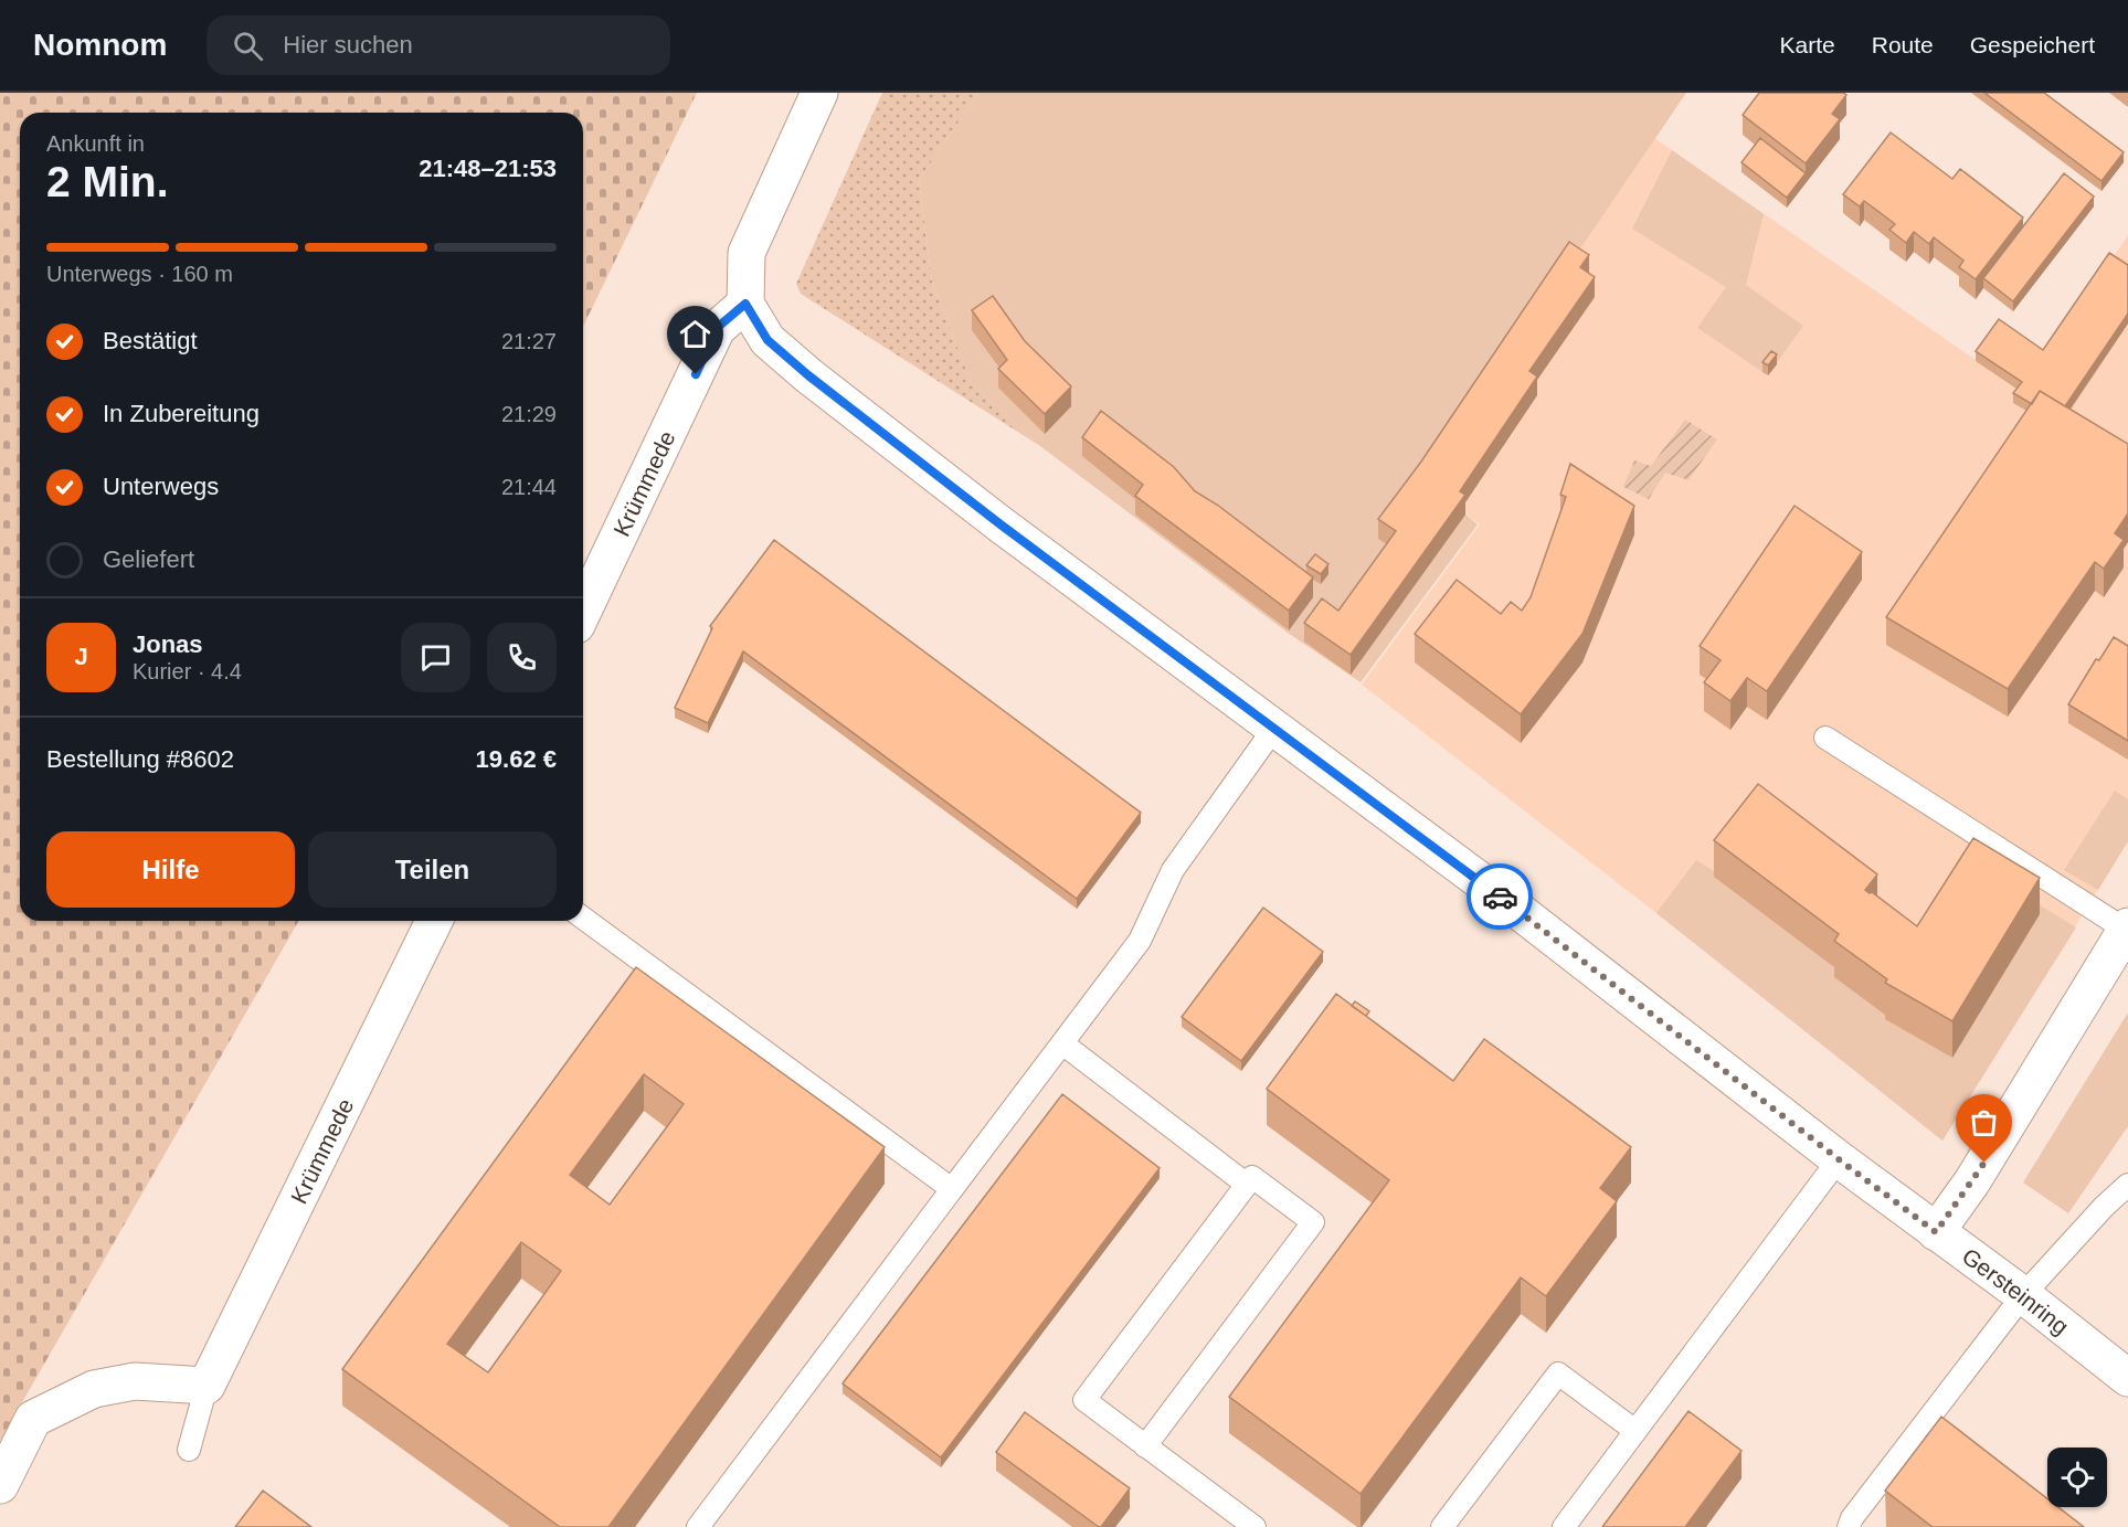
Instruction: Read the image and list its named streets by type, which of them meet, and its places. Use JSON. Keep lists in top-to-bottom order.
{
  "streets": {
    "street": ["Krümmede", "Gersteinring"]
  },
  "crossings": [
    ["Krümmede", "Gersteinring"]
  ],
  "page": {
    "header": "Nomnom",
    "search": "Hier suchen",
    "nav": ["Karte", "Route", "Gespeichert"],
    "heading": ["2 Min.", "Ankunft in", "21:48–21:53"],
    "panel": [
      "Jonas",
      "Kurier · 4.4",
      "Bestellung #8602",
      "19.62 €"
    ],
    "bar": "Unterwegs · 160 m",
    "list": [
      ["Bestätigt", "21:27"],
      ["In Zubereitung", "21:29"],
      ["Unterwegs", "21:44"],
      "Geliefert"
    ],
    "round": "J",
    "buttons": ["Hilfe", "Teilen"]
  }
}
